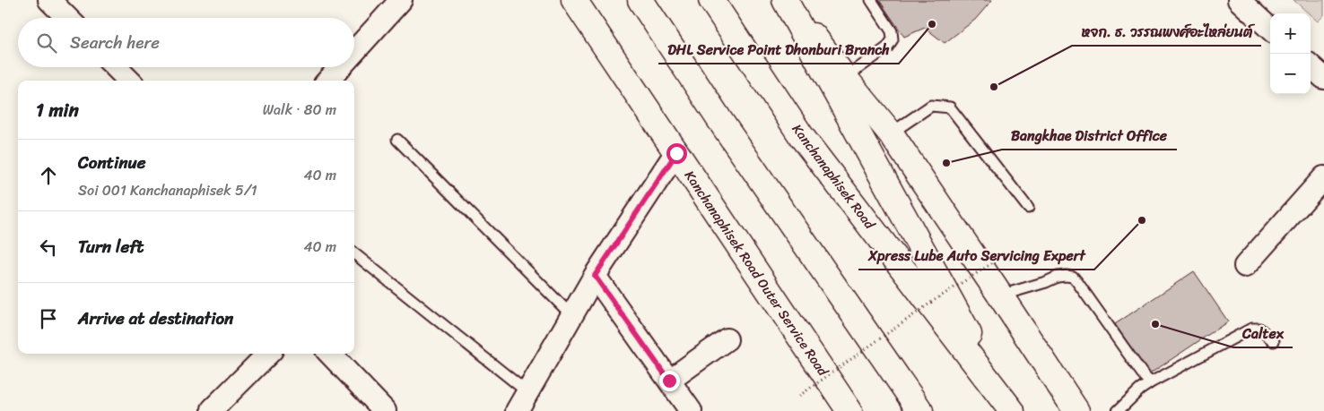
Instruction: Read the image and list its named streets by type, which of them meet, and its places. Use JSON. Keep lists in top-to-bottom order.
{
  "streets": {
    "main road": ["Kanchanaphisek Road", "Kanchanaphisek Road Outer Service Road"]
  },
  "places": [
    "DHL Service Point Dhonburi Branch",
    "หจก. ธ. วรรณพงศ์อะไหล่ยนต์",
    "Bangkhae District Office",
    "Xpress Lube Auto Servicing Expert",
    "Caltex"
  ],
  "page": {
    "map_buttons": ["+", "−"],
    "search": "Search here",
    "heading": ["1 min", "Walk · 80 m"],
    "list": [
      ["Continue", "Soi 001 Kanchanaphisek 5/1", "40 m"],
      ["Turn left", "40 m"],
      "Arrive at destination"
    ]
  }
}
